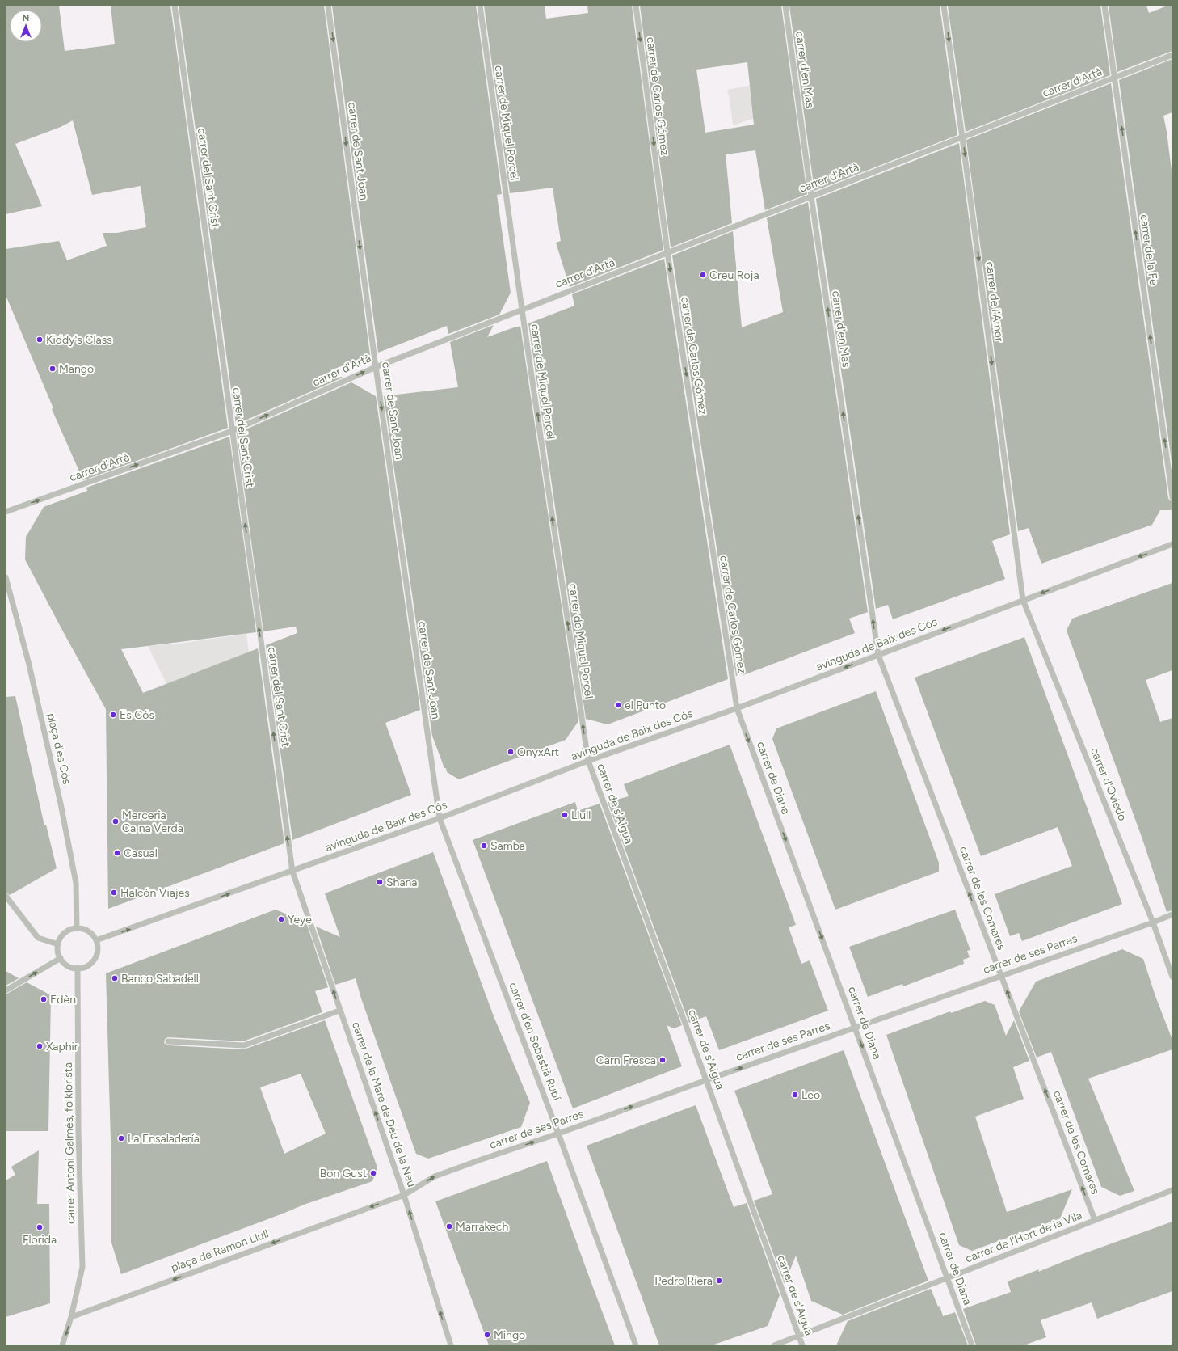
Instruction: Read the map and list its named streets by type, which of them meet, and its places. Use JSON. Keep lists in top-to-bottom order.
{
  "streets": {
    "street": [
      "carrer d'en Mas",
      "carrer d'Artà",
      "carrer de Carlos Gómez",
      "carrer de Miquel Porcel",
      "carrer de Sant Joan",
      "carrer del Sant Crist",
      "carrer de la Fe",
      "carrer de l'Amor",
      "avinguda de Baix des Cós",
      "plaça d'es Cós",
      "carrer de Diana",
      "carrer d'Oviedo",
      "carrer de s'Aigua",
      "carrer de les Comares",
      "carrer de ses Parres",
      "carrer d'en Sebastià Rubí",
      "carrer de la Mare de Déu de la Neu",
      "carrer Antoni Galmés, folklorista",
      "carrer de l'Hort de la Vila",
      "plaça de Ramon Llull"
    ]
  },
  "crossings": [
    ["carrer d'en Mas", "carrer d'Artà"],
    ["carrer d'en Mas", "avinguda de Baix des Cós"],
    ["carrer d'en Mas", "carrer de les Comares"],
    ["carrer d'Artà", "carrer de Carlos Gómez"],
    ["carrer d'Artà", "carrer de Miquel Porcel"],
    ["carrer d'Artà", "carrer de Sant Joan"],
    ["carrer d'Artà", "carrer del Sant Crist"],
    ["carrer d'Artà", "carrer de la Fe"],
    ["carrer d'Artà", "carrer de l'Amor"],
    ["carrer de Carlos Gómez", "avinguda de Baix des Cós"],
    ["carrer de Carlos Gómez", "carrer de Diana"],
    ["carrer de Miquel Porcel", "avinguda de Baix des Cós"],
    ["carrer de Miquel Porcel", "carrer de s'Aigua"],
    ["carrer de Sant Joan", "avinguda de Baix des Cós"],
    ["carrer de Sant Joan", "carrer d'en Sebastià Rubí"],
    ["carrer del Sant Crist", "avinguda de Baix des Cós"],
    ["carrer del Sant Crist", "carrer de la Mare de Déu de la Neu"],
    ["carrer de l'Amor", "avinguda de Baix des Cós"],
    ["carrer de l'Amor", "carrer d'Oviedo"],
    ["avinguda de Baix des Cós", "plaça d'es Cós"],
    ["avinguda de Baix des Cós", "carrer de Diana"],
    ["avinguda de Baix des Cós", "carrer d'Oviedo"],
    ["avinguda de Baix des Cós", "carrer de s'Aigua"],
    ["avinguda de Baix des Cós", "carrer de les Comares"],
    ["avinguda de Baix des Cós", "carrer d'en Sebastià Rubí"],
    ["avinguda de Baix des Cós", "carrer de la Mare de Déu de la Neu"],
    ["avinguda de Baix des Cós", "carrer Antoni Galmés, folklorista"],
    ["plaça d'es Cós", "carrer Antoni Galmés, folklorista"],
    ["carrer de Diana", "carrer de ses Parres"],
    ["carrer de Diana", "carrer de l'Hort de la Vila"],
    ["carrer d'Oviedo", "carrer de ses Parres"],
    ["carrer de s'Aigua", "carrer de ses Parres"],
    ["carrer de s'Aigua", "carrer de l'Hort de la Vila"],
    ["carrer de les Comares", "carrer de ses Parres"],
    ["carrer de les Comares", "carrer de l'Hort de la Vila"],
    ["carrer de ses Parres", "carrer d'en Sebastià Rubí"],
    ["carrer de ses Parres", "carrer de la Mare de Déu de la Neu"],
    ["carrer de ses Parres", "plaça de Ramon Llull"],
    ["carrer de la Mare de Déu de la Neu", "plaça de Ramon Llull"],
    ["carrer Antoni Galmés, folklorista", "plaça de Ramon Llull"]
  ],
  "one_way": [
    "carrer d'en Mas",
    "carrer de Carlos Gómez",
    "carrer de Miquel Porcel",
    "carrer de Sant Joan",
    "carrer del Sant Crist",
    "carrer de la Fe",
    "carrer de l'Amor",
    "carrer de Diana",
    "carrer de les Comares",
    "carrer de ses Parres",
    "carrer de la Mare de Déu de la Neu",
    "plaça de Ramon Llull"
  ],
  "places": [
    "Creu Roja",
    "Kiddy's Class",
    "Mango",
    "el Punto",
    "Es Cós",
    "OnyxArt",
    "Llull",
    "Merceria Ca na Verda",
    "Samba",
    "Casual",
    "Shana",
    "Halcón Viajes",
    "Yeye",
    "Banco Sabadell",
    "Edèn",
    "Xaphir",
    "Carn Fresca",
    "Leo",
    "La Ensaladería",
    "Bon Gust",
    "Marrakech",
    "Florida",
    "Pedro Riera",
    "Mingo"
  ],
  "north": "top"
}
